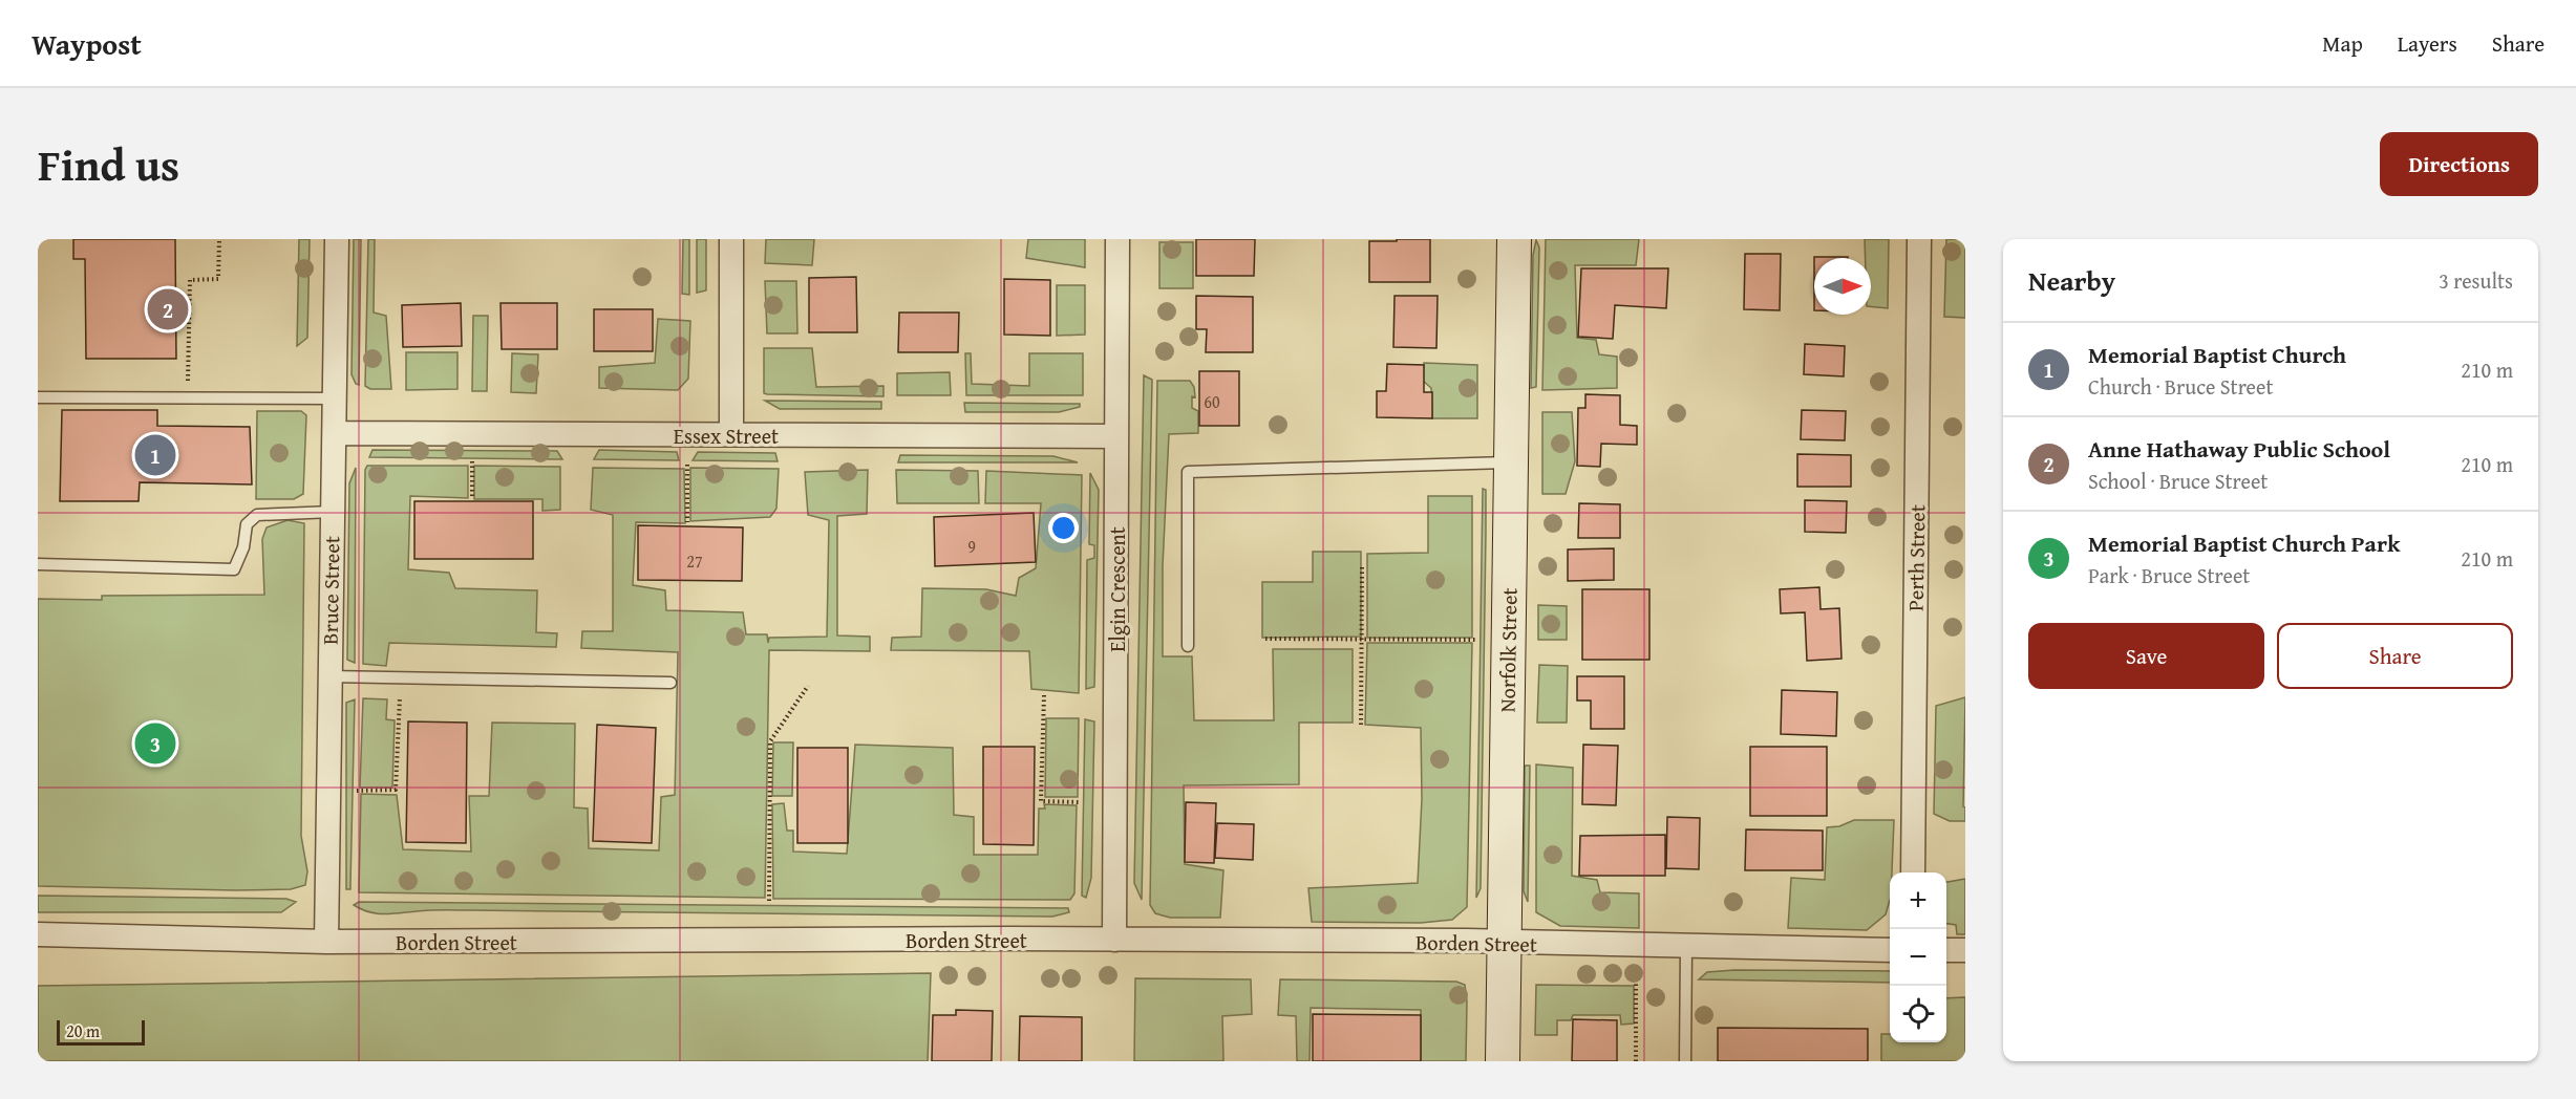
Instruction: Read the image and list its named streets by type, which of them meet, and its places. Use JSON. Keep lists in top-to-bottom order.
{
  "streets": {
    "street": [
      "Essex Street",
      "Perth Street",
      "Elgin Crescent",
      "Bruce Street",
      "Norfolk Street",
      "Borden Street"
    ]
  },
  "crossings": [
    ["Essex Street", "Elgin Crescent"],
    ["Essex Street", "Bruce Street"],
    ["Elgin Crescent", "Borden Street"],
    ["Bruce Street", "Borden Street"],
    ["Norfolk Street", "Borden Street"]
  ],
  "house_numbers": ["60", "9", "27"],
  "scale_bar": "20 m",
  "north": "right",
  "page": {
    "header": "Waypost",
    "nav": ["Map", "Layers", "Share"],
    "title": "Find us",
    "buttons": [
      "Directions",
      ["Save", "Share"]
    ],
    "heading": ["Nearby", "3 results"],
    "pins": ["2", "1", "3"],
    "list": [
      {
        "mark": "1",
        "name": "Memorial Baptist Church",
        "note": "Church · Bruce Street",
        "value": "210 m"
      },
      {
        "mark": "2",
        "name": "Anne Hathaway Public School",
        "note": "School · Bruce Street",
        "value": "210 m"
      },
      {
        "mark": "3",
        "name": "Memorial Baptist Church Park",
        "note": "Park · Bruce Street",
        "value": "210 m"
      }
    ],
    "map_buttons": ["+", "−"],
    "scale": "20 m"
  }
}
